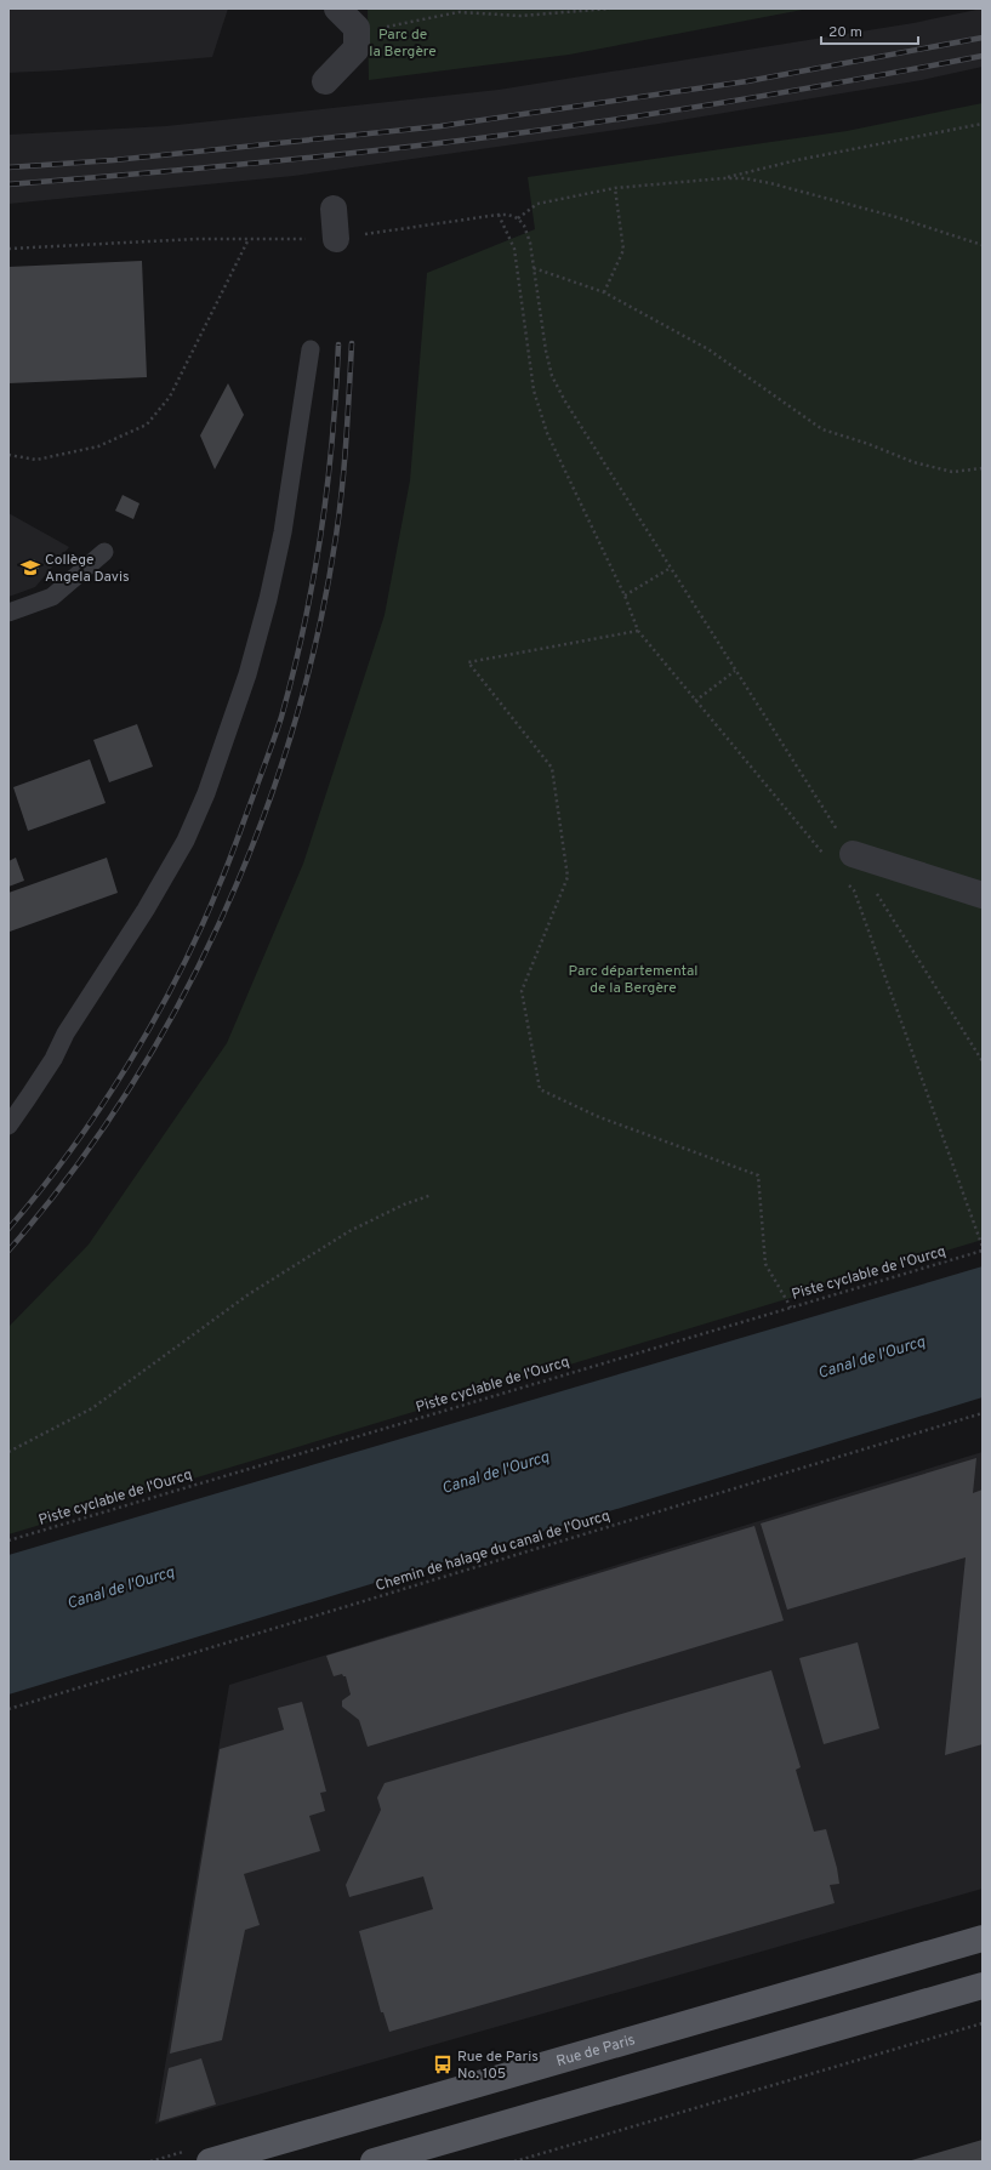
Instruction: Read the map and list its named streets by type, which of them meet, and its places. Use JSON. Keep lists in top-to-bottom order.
{
  "streets": {
    "main road": ["Rue de Paris"],
    "path": ["Piste cyclable de l'Ourcq", "Chemin de halage du canal de l'Ourcq"]
  },
  "water": ["Canal de l'Ourcq"],
  "parks": ["Parc de la Bergère", "Parc départemental de la Bergère"],
  "places": {
    "school or university": ["Collège Angela Davis"],
    "bus stop": ["Rue de Paris No. 105"]
  },
  "scale_bar": "20 m"
}
